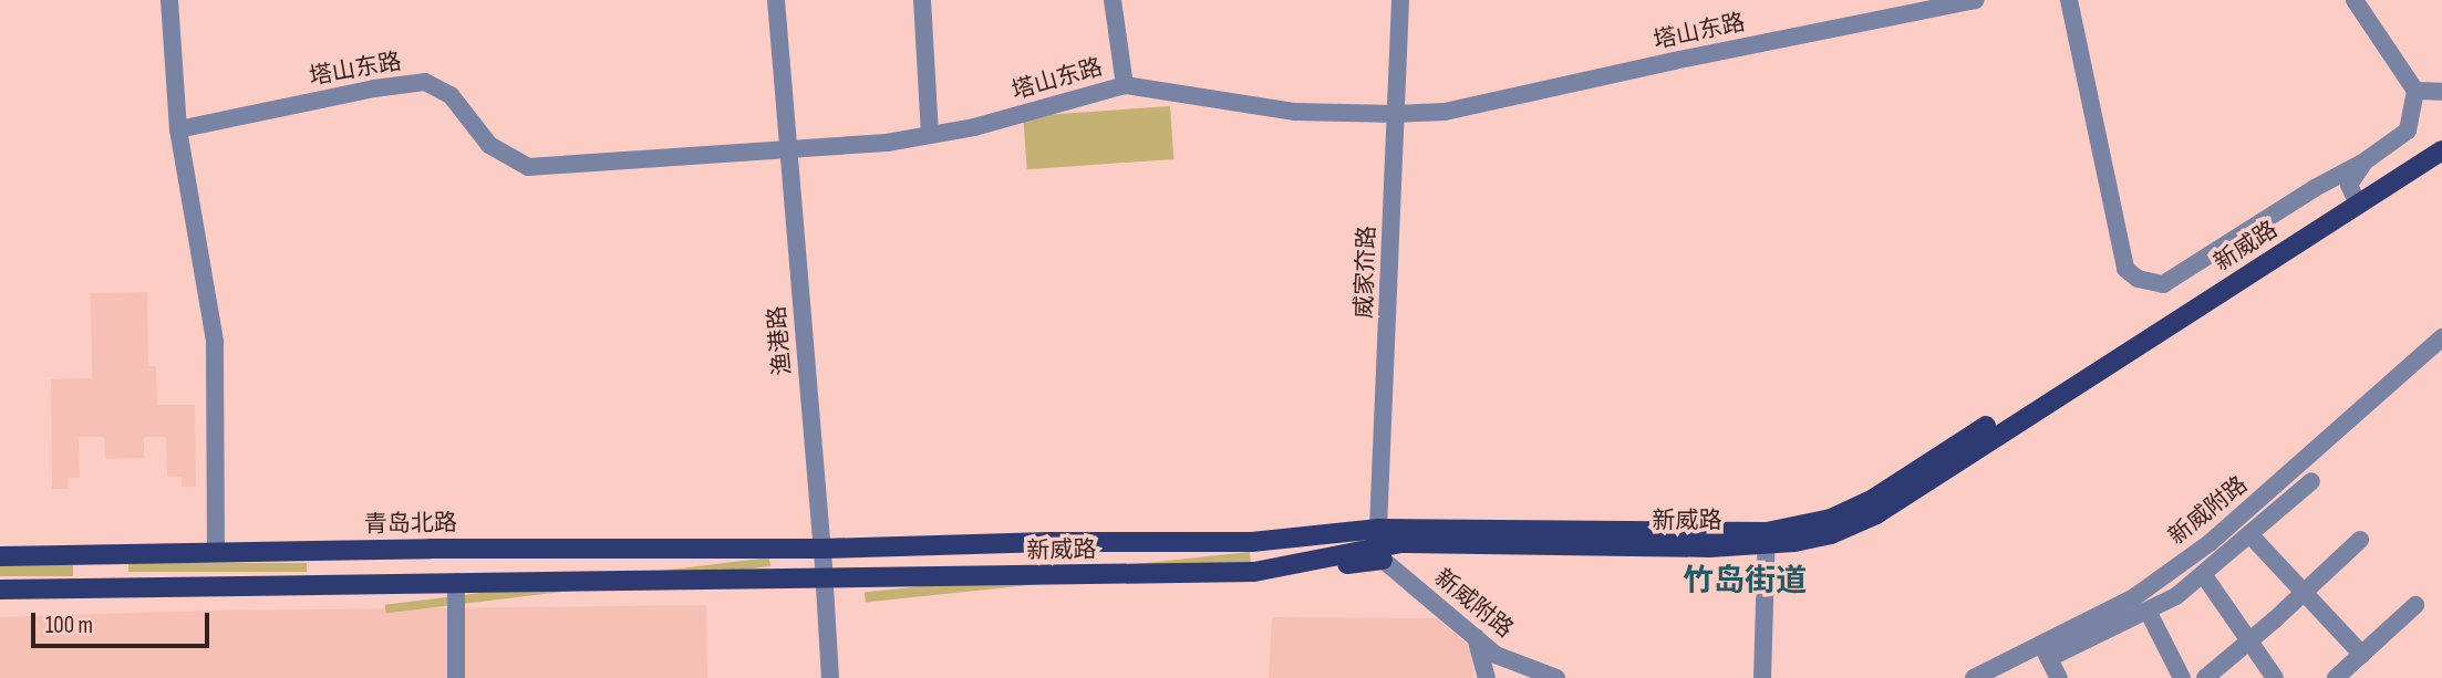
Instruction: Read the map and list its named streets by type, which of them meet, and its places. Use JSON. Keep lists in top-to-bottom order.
{
  "streets": {
    "main road": ["新威路", "青岛北路"],
    "street": [
      "塔山东路",
      "威家夼路",
      "渔港路",
      "新威附路"
    ]
  },
  "crossings": [
    ["塔山东路", "威家夼路"],
    ["塔山东路", "渔港路"],
    ["新威路", "威家夼路"],
    ["新威路", "渔港路"],
    ["新威路", "新威附路"],
    ["新威路", "青岛北路"],
    ["威家夼路", "新威附路"],
    ["渔港路", "青岛北路"]
  ],
  "districts": ["竹岛街道"],
  "scale_bar": "100 m"
}
